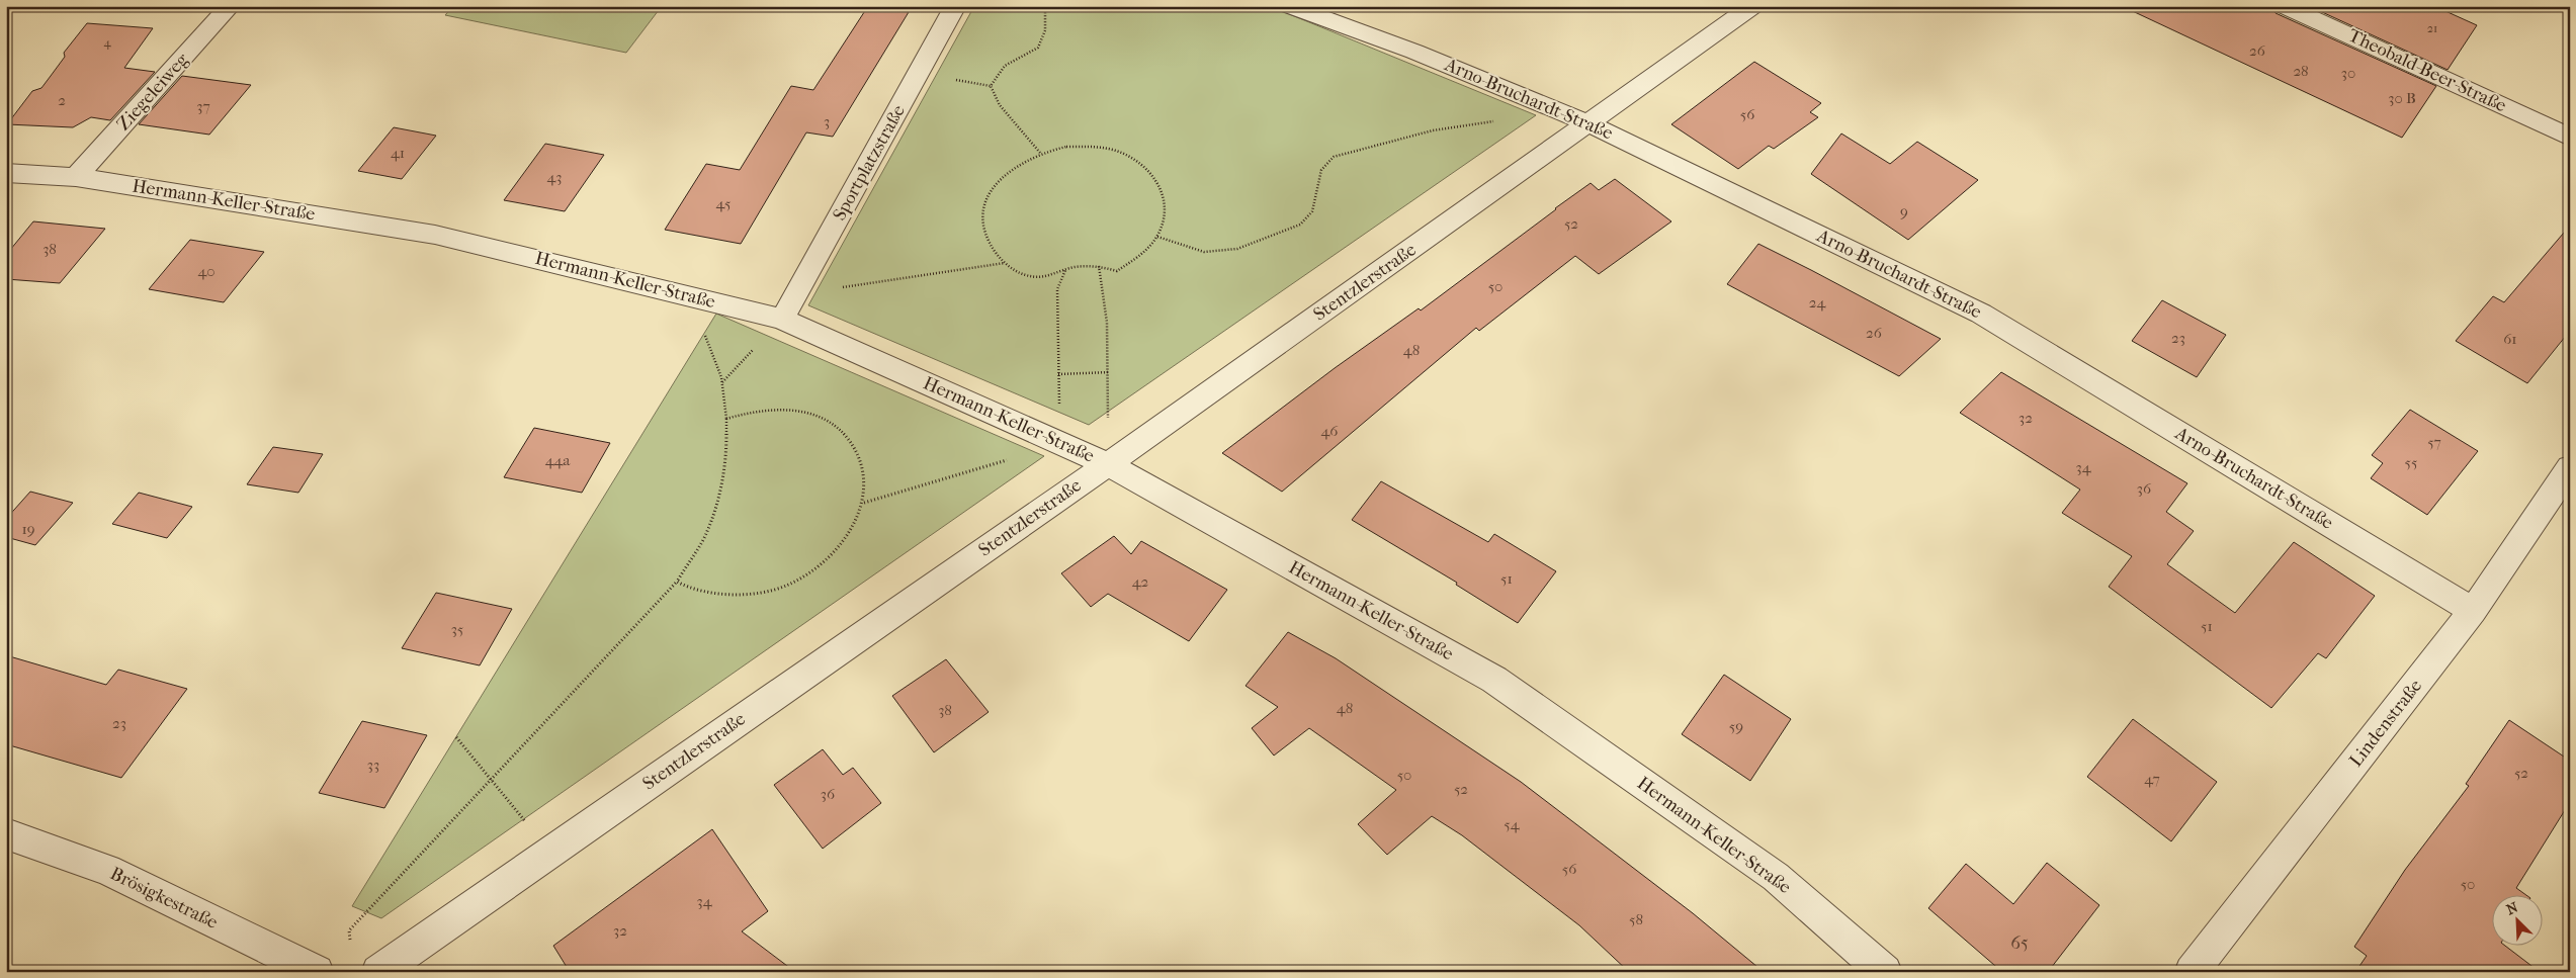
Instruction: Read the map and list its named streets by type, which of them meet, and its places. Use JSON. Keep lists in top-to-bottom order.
{
  "streets": {
    "street": [
      "Theobald-Beer-Straße",
      "Ziegeleiweg",
      "Arno-Bruchardt-Straße",
      "Sportplatzstraße",
      "Hermann-Keller-Straße",
      "Stentzlerstraße",
      "Lindenstraße",
      "Brösigkestraße"
    ]
  },
  "crossings": [
    ["Ziegeleiweg", "Hermann-Keller-Straße"],
    ["Arno-Bruchardt-Straße", "Stentzlerstraße"],
    ["Arno-Bruchardt-Straße", "Lindenstraße"],
    ["Sportplatzstraße", "Hermann-Keller-Straße"],
    ["Hermann-Keller-Straße", "Stentzlerstraße"]
  ],
  "house_numbers": [
    "21",
    "4",
    "26",
    "28",
    "30",
    "30 B",
    "2",
    "37",
    "56",
    "3",
    "41",
    "43",
    "45",
    "9",
    "52",
    "38",
    "40",
    "50",
    "24",
    "26",
    "23",
    "61",
    "48",
    "32",
    "46",
    "57",
    "44a",
    "55",
    "34",
    "36",
    "19",
    "51",
    "42",
    "51",
    "35",
    "48",
    "38",
    "23",
    "59",
    "33",
    "52",
    "50",
    "47",
    "52",
    "36",
    "54",
    "56",
    "50",
    "34",
    "58",
    "32",
    "65"
  ],
  "north": "top left"
}
